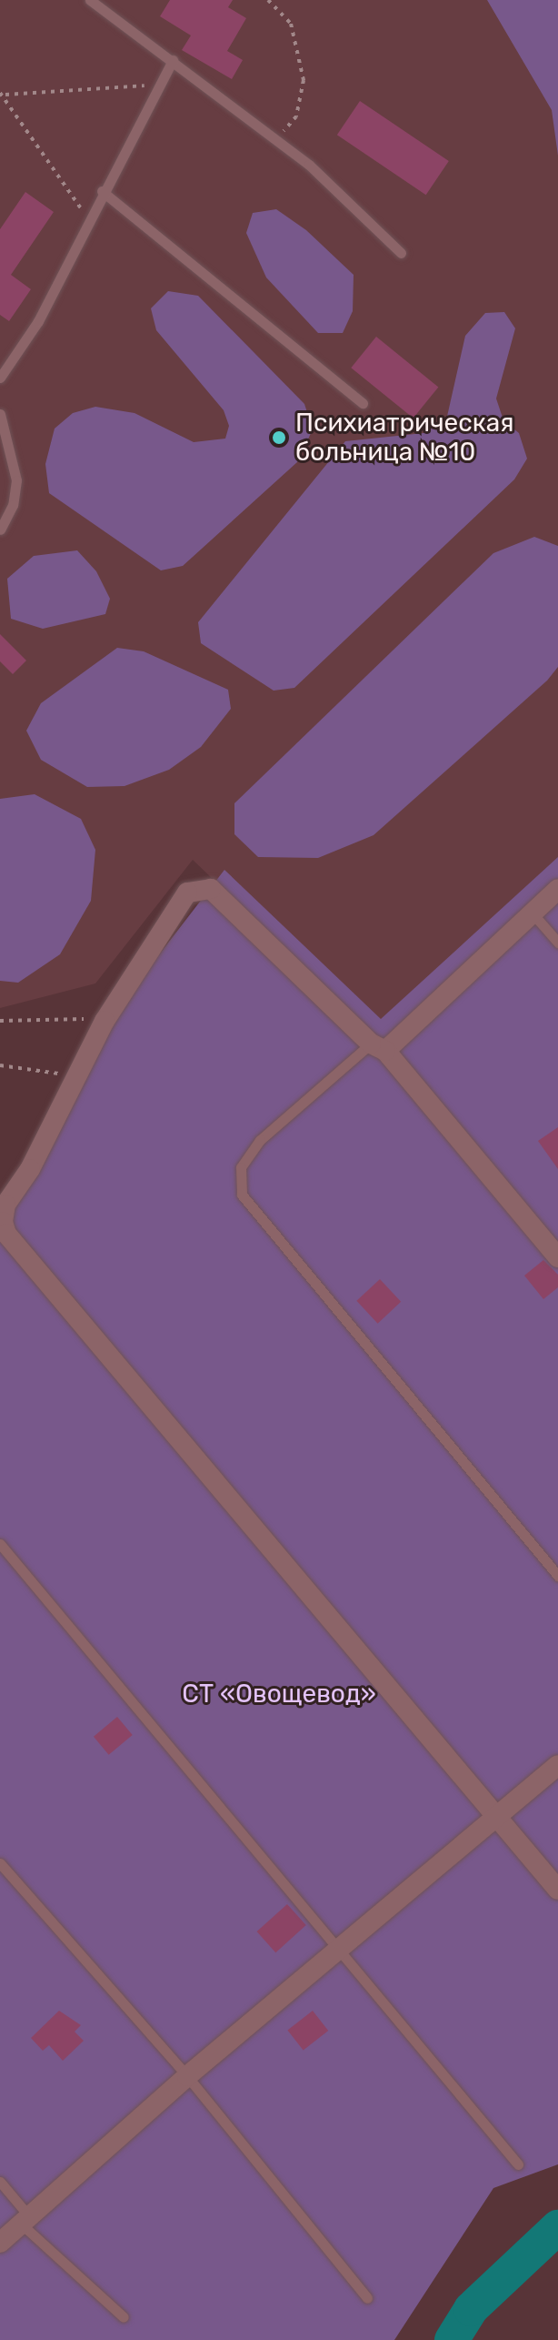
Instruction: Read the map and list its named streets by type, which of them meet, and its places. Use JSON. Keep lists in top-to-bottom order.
{
  "parks": ["СТ «Овощевод»"],
  "places": ["Психиатрическая больница №10"]
}
